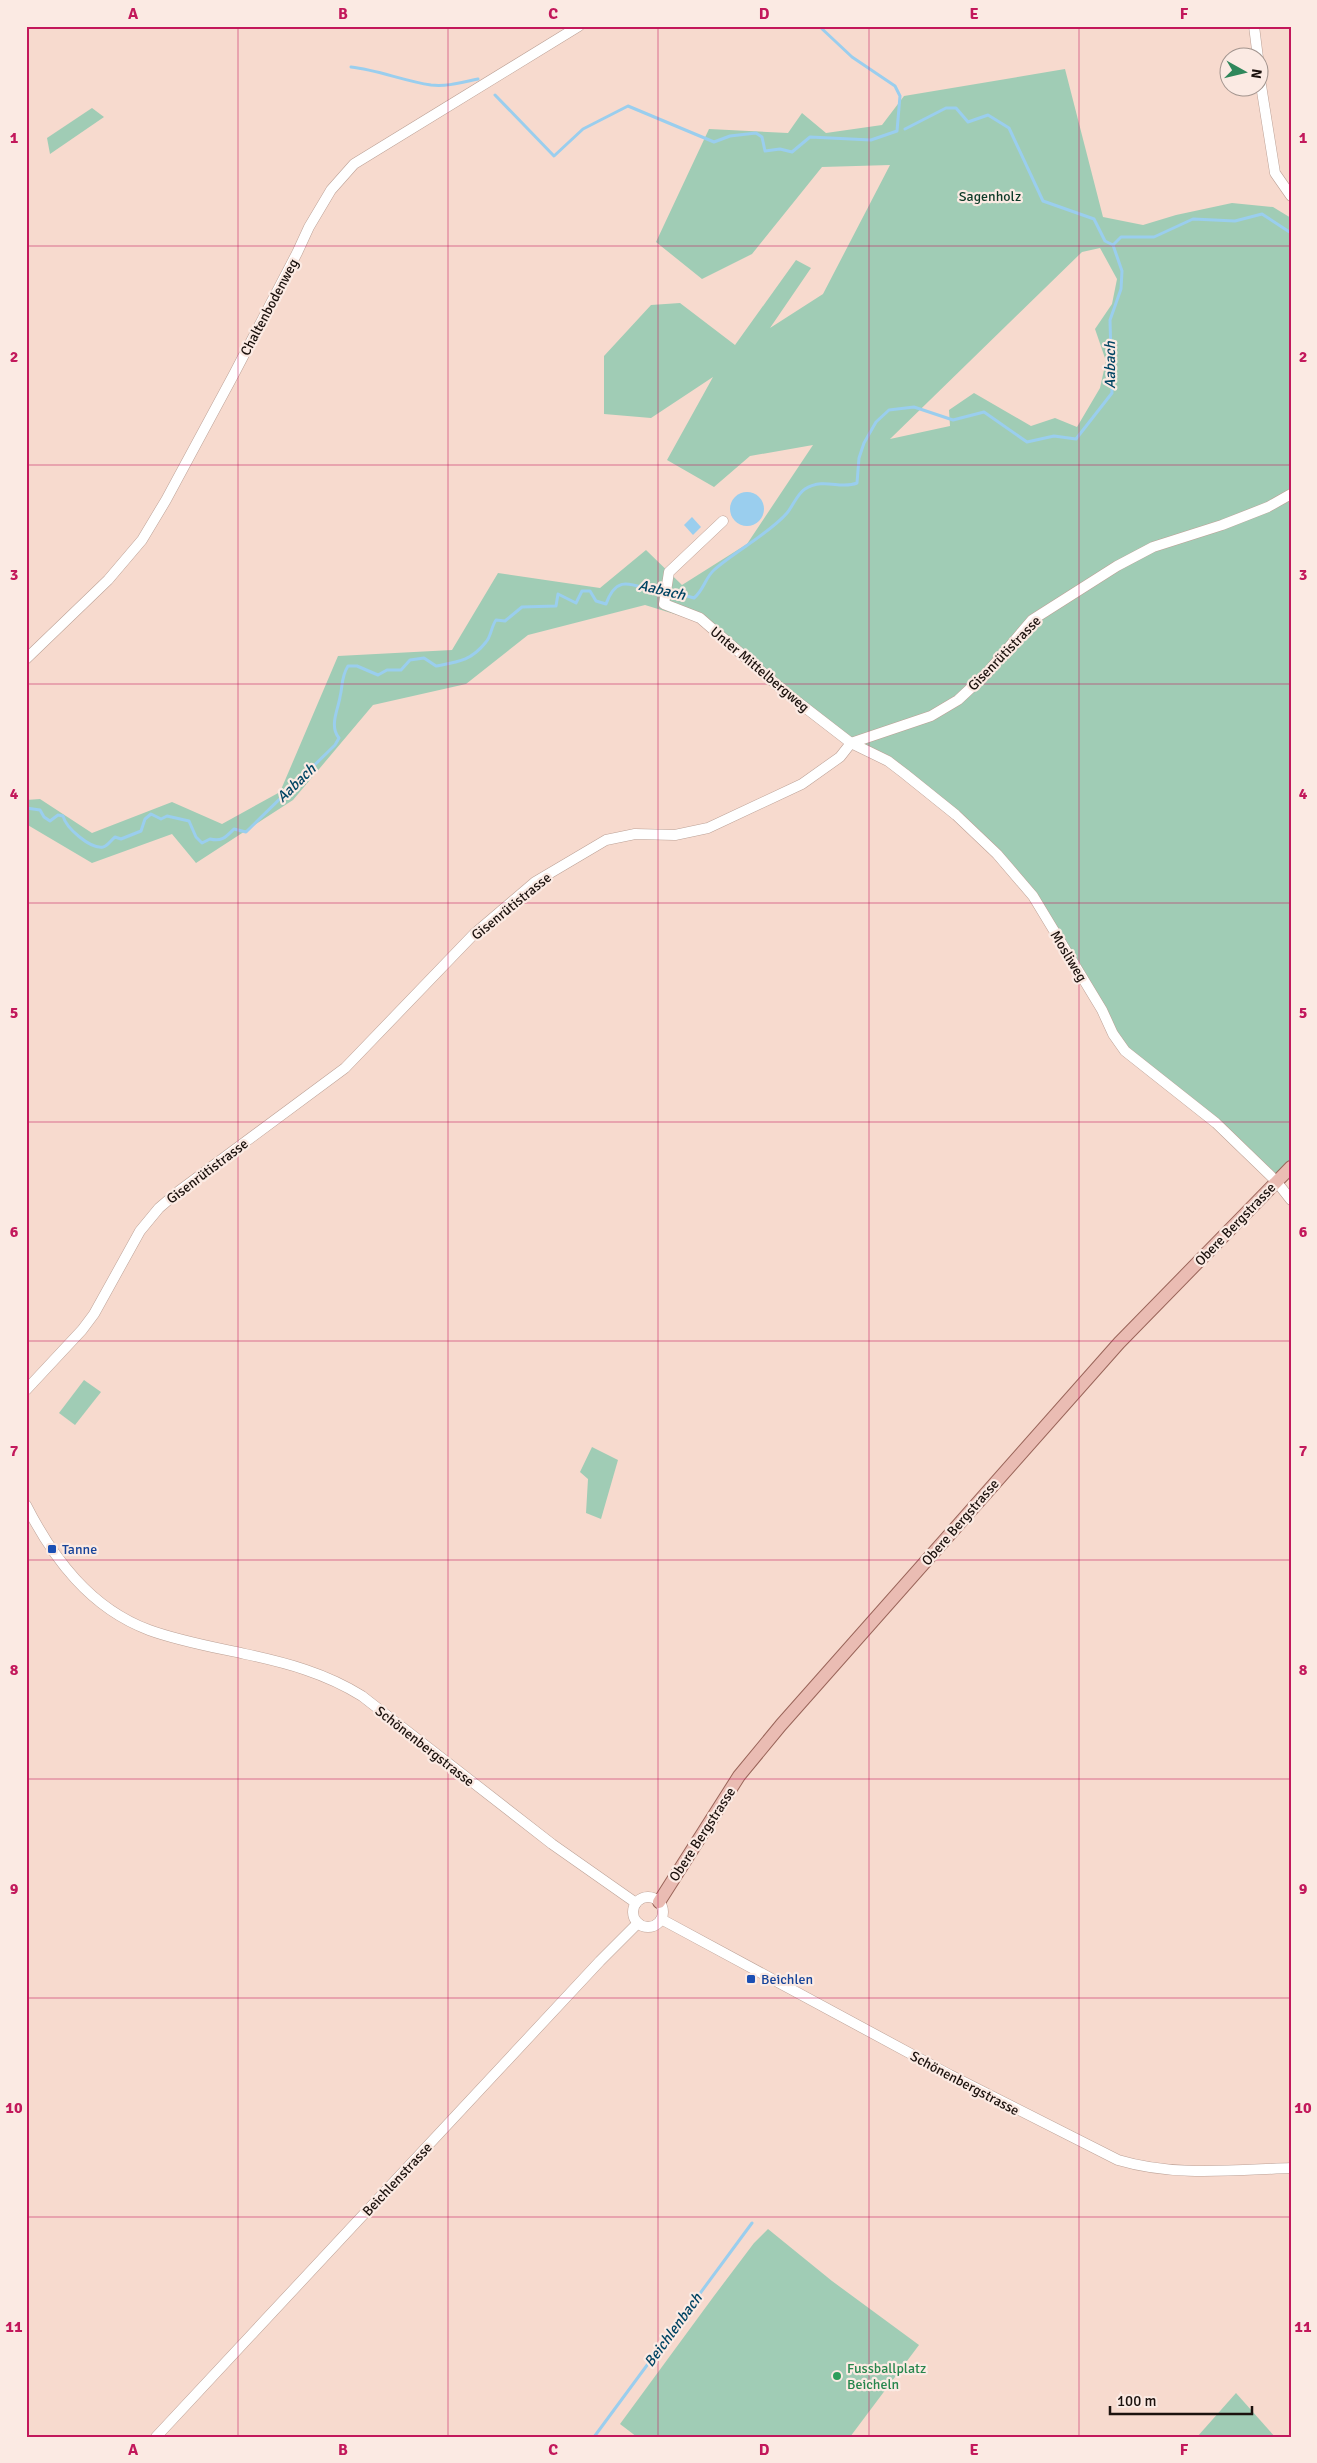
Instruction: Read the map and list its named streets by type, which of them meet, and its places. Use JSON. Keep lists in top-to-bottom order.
{
  "streets": {
    "main road": ["Obere Bergstrasse"],
    "street": [
      "Chaltenbodenweg",
      "Gisenrütistrasse",
      "Unter Mittelbergweg",
      "Mosliweg",
      "Schönenbergstrasse",
      "Beichlenstrasse"
    ]
  },
  "crossings": [
    ["Gisenrütistrasse", "Unter Mittelbergweg"],
    ["Gisenrütistrasse", "Mosliweg"],
    ["Unter Mittelbergweg", "Mosliweg"],
    ["Mosliweg", "Obere Bergstrasse"],
    ["Obere Bergstrasse", "Schönenbergstrasse"],
    ["Obere Bergstrasse", "Beichlenstrasse"],
    ["Schönenbergstrasse", "Beichlenstrasse"]
  ],
  "water": ["Aabach", "Beichlenbach"],
  "parks": ["Sagenholz"],
  "places": {
    "transit": ["Tanne", "Beichlen"],
    "other": ["Fussballplatz Beicheln"]
  },
  "scale_bar": "100 m",
  "north": "right",
  "grid": {
    "columns": [
      "A",
      "B",
      "C",
      "D",
      "E",
      "F"
    ],
    "rows": [
      "1",
      "2",
      "3",
      "4",
      "5",
      "6",
      "7",
      "8",
      "9",
      "10",
      "11"
    ]
  }
}
